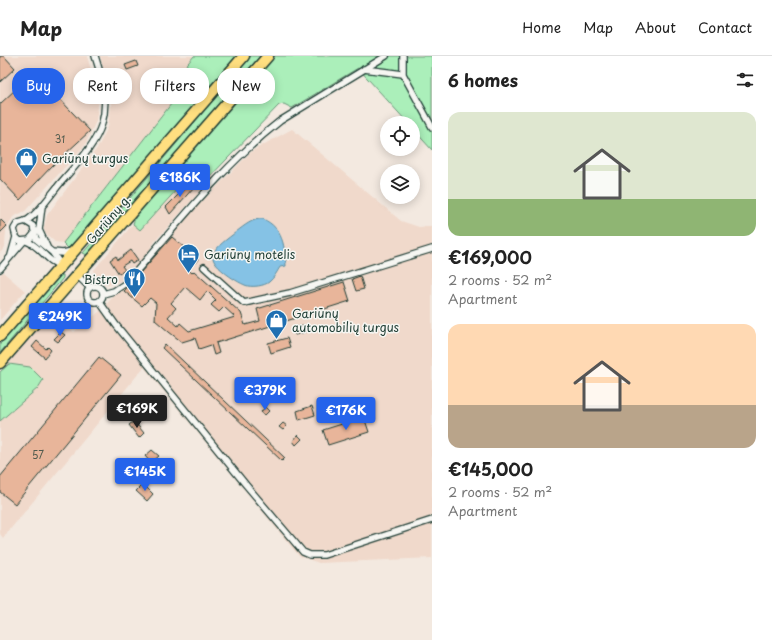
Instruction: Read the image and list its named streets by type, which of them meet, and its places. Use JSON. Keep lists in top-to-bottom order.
{
  "streets": {
    "highway": ["Gariūnų g."]
  },
  "places": {
    "shop": ["Gariūnų turgus", "Gariūnų automobilių turgus"],
    "hotel": ["Gariūnų motelis"],
    "restaurant": ["Bistro"]
  },
  "house_numbers": ["31", "57"],
  "page": {
    "header": "Map",
    "nav": [
      "Home",
      "Map",
      "About",
      "Contact"
    ],
    "heading": "6 homes",
    "chip": [
      "Buy",
      "Rent",
      "Filters",
      "New"
    ],
    "list": [
      {
        "name": "€169,000",
        "note": "2 rooms · 52 m² · Apartment"
      },
      {
        "name": "€145,000",
        "note": "2 rooms · 52 m² · Apartment"
      }
    ],
    "price": [
      "€186K",
      "€249K",
      "€379K",
      "€169K",
      "€176K",
      "€145K"
    ]
  }
}
